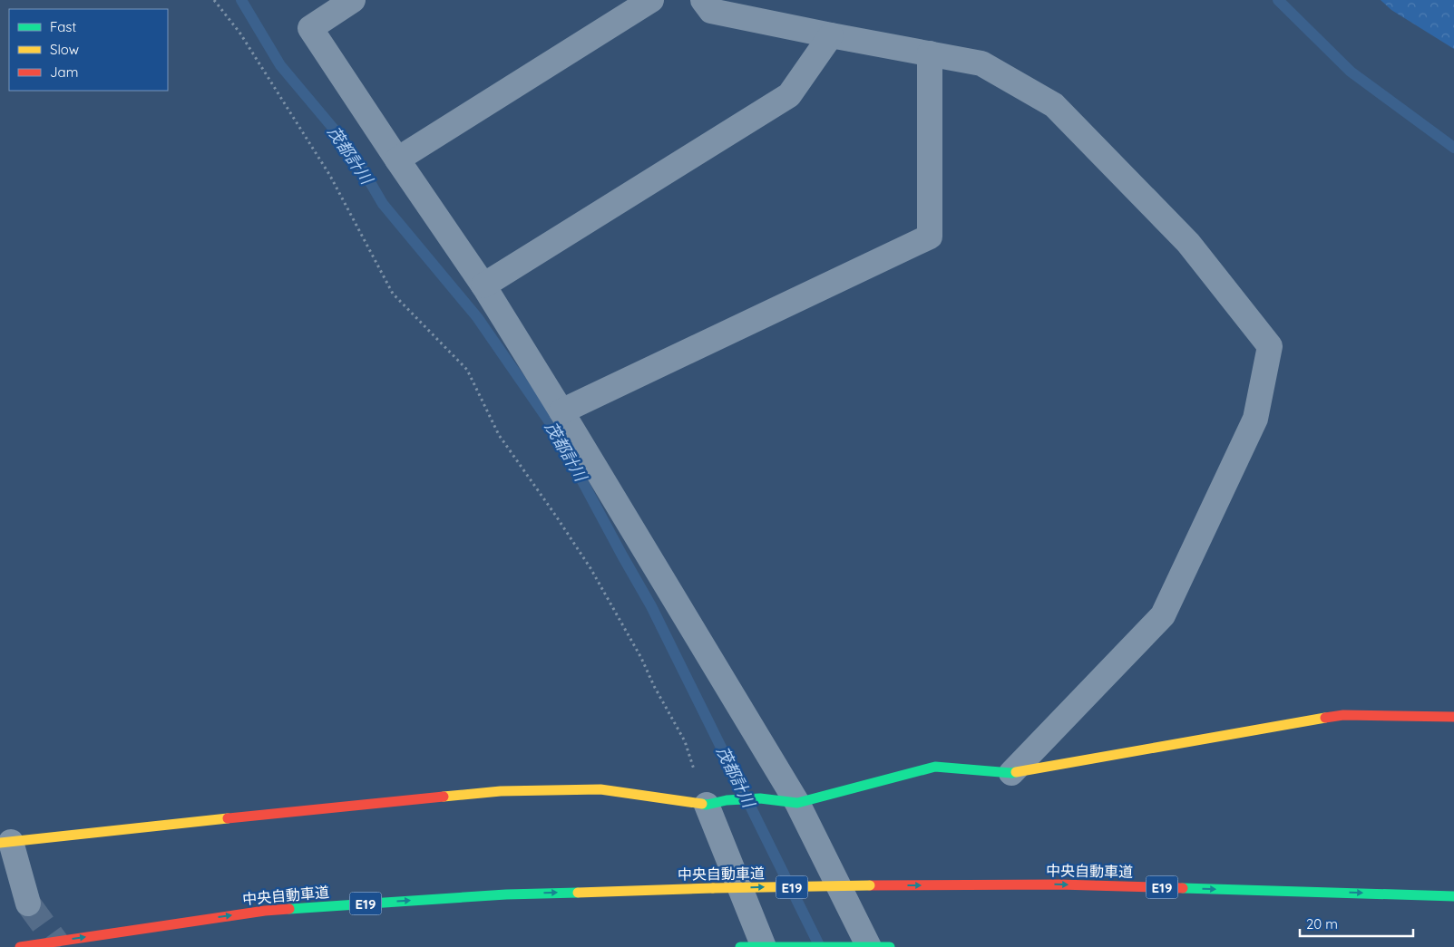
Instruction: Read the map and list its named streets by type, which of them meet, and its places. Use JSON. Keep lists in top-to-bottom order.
{
  "streets": {
    "main road": ["中央自動車道", "E19"]
  },
  "one_way": ["中央自動車道"],
  "water": ["茂都計川"],
  "legend": ["Fast", "Slow", "Jam"],
  "scale_bar": "20 m"
}
